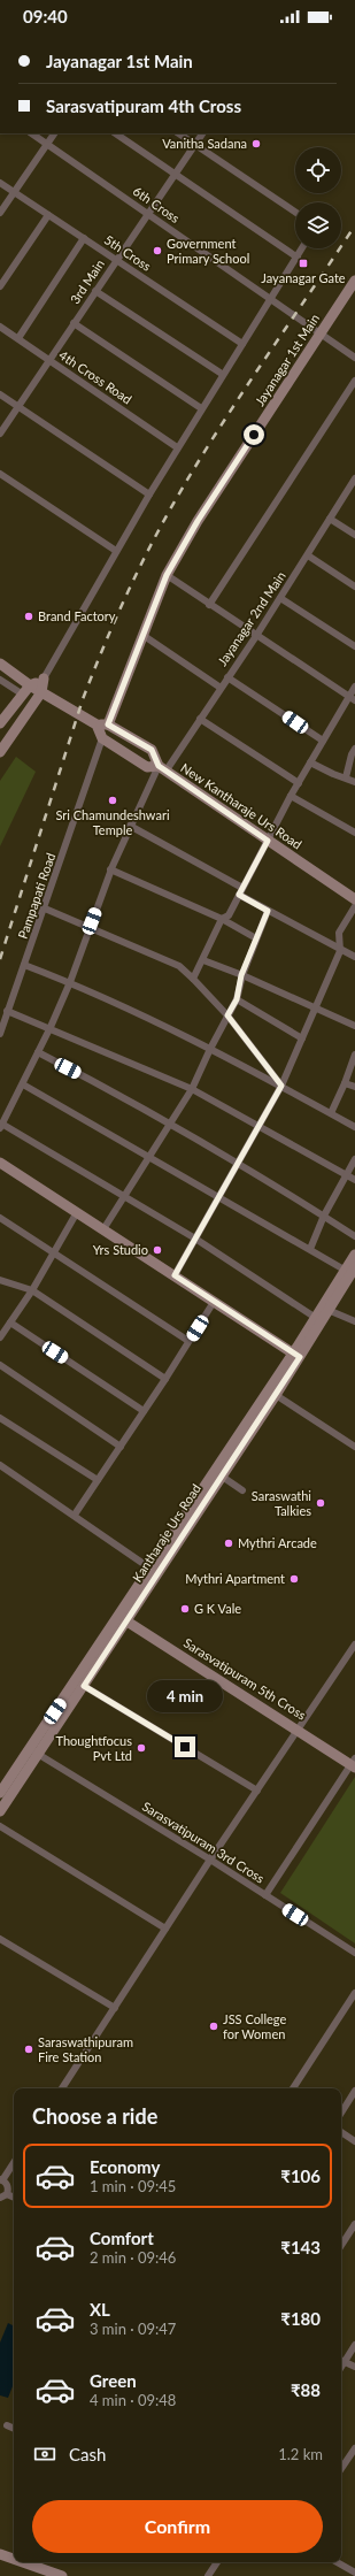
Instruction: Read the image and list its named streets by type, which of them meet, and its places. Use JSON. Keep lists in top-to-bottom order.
{
  "streets": {
    "street": [
      "6th Cross",
      "5th Cross",
      "3rd Main",
      "Jayanagar 1st Main",
      "4th Cross Road",
      "Jayanagar 2nd Main",
      "New Kantharaje Urs Road",
      "Pampapati Road",
      "Kantharaje Urs Road",
      "Sarasvatipuram 5th Cross",
      "Sarasvatipuram 3rd Cross"
    ]
  },
  "crossings": [
    ["6th Cross", "3rd Main"],
    ["6th Cross", "Jayanagar 1st Main"],
    ["5th Cross", "3rd Main"],
    ["3rd Main", "4th Cross Road"],
    ["Jayanagar 2nd Main", "New Kantharaje Urs Road"],
    ["New Kantharaje Urs Road", "Pampapati Road"],
    ["Kantharaje Urs Road", "Sarasvatipuram 5th Cross"],
    ["Kantharaje Urs Road", "Sarasvatipuram 3rd Cross"]
  ],
  "places": {
    "other": [
      "Vanitha Sadana",
      "Government Primary School",
      "Brand Factory",
      "Sri Chamundeshwari Temple",
      "Yrs Studio",
      "Saraswathi Talkies",
      "Mythri Arcade",
      "Mythri Apartment",
      "G K Vale",
      "Thoughtfocus Pvt Ltd",
      "JSS College for Women",
      "Saraswathipuram Fire Station"
    ],
    "transit": ["Jayanagar Gate"]
  },
  "page": {
    "status": "09:40",
    "banner": ["Jayanagar 1st Main", "Sarasvatipuram 4th Cross"],
    "bubble": "4 min",
    "heading": "Choose a ride",
    "list": [
      {
        "name": "Economy",
        "note": "1 min · 09:45",
        "value": "₹106"
      },
      {
        "name": "Comfort",
        "note": "2 min · 09:46",
        "value": "₹143"
      },
      {
        "name": "XL",
        "note": "3 min · 09:47",
        "value": "₹180"
      },
      {
        "name": "Green",
        "note": "4 min · 09:48",
        "value": "₹88"
      }
    ],
    "pay": ["Cash", "1.2 km"],
    "buttons": "Confirm"
  }
}
